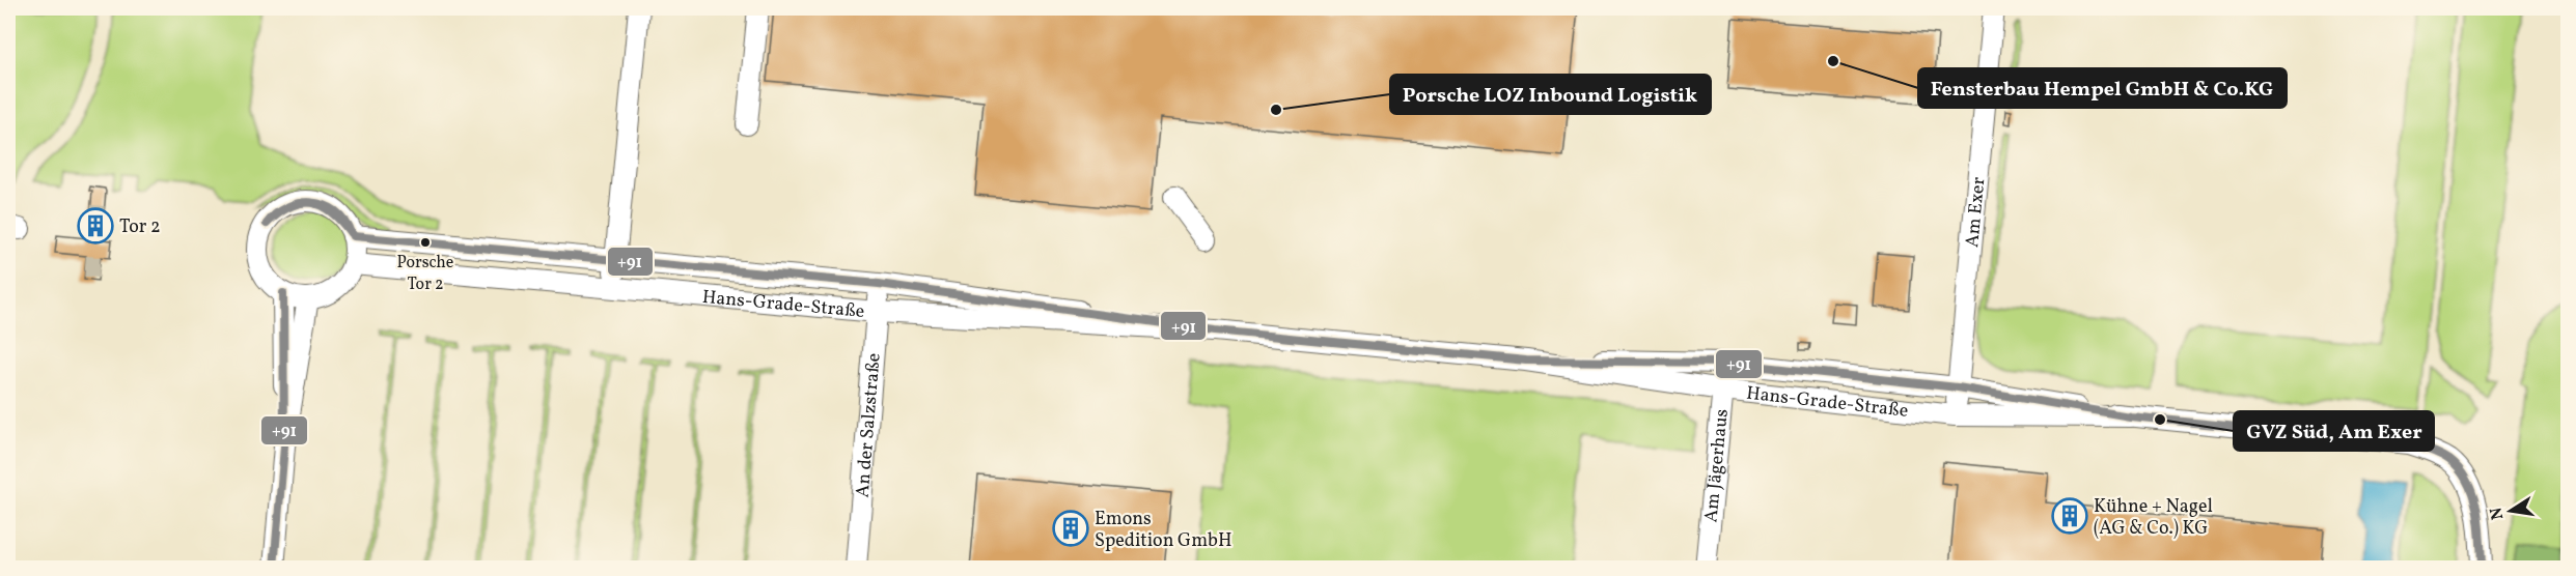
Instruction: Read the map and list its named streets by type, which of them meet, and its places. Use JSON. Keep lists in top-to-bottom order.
{
  "streets": {
    "street": [
      "Am Exer",
      "Hans-Grade-Straße",
      "An der Salzstraße",
      "Am Jägerhaus"
    ]
  },
  "crossings": [
    ["Am Exer", "Hans-Grade-Straße"],
    ["Hans-Grade-Straße", "An der Salzstraße"],
    ["Hans-Grade-Straße", "Am Jägerhaus"]
  ],
  "places": {
    "other": [
      "Fensterbau Hempel GmbH & Co.KG",
      "Porsche LOZ Inbound Logistik",
      "Porsche Tor 2",
      "GVZ Süd, Am Exer"
    ],
    "building": ["Tor 2", "Kühne + Nagel (AG & Co.) KG", "Emons Spedition GmbH"]
  },
  "lines": ["transit line +91"],
  "north": "left"
}
